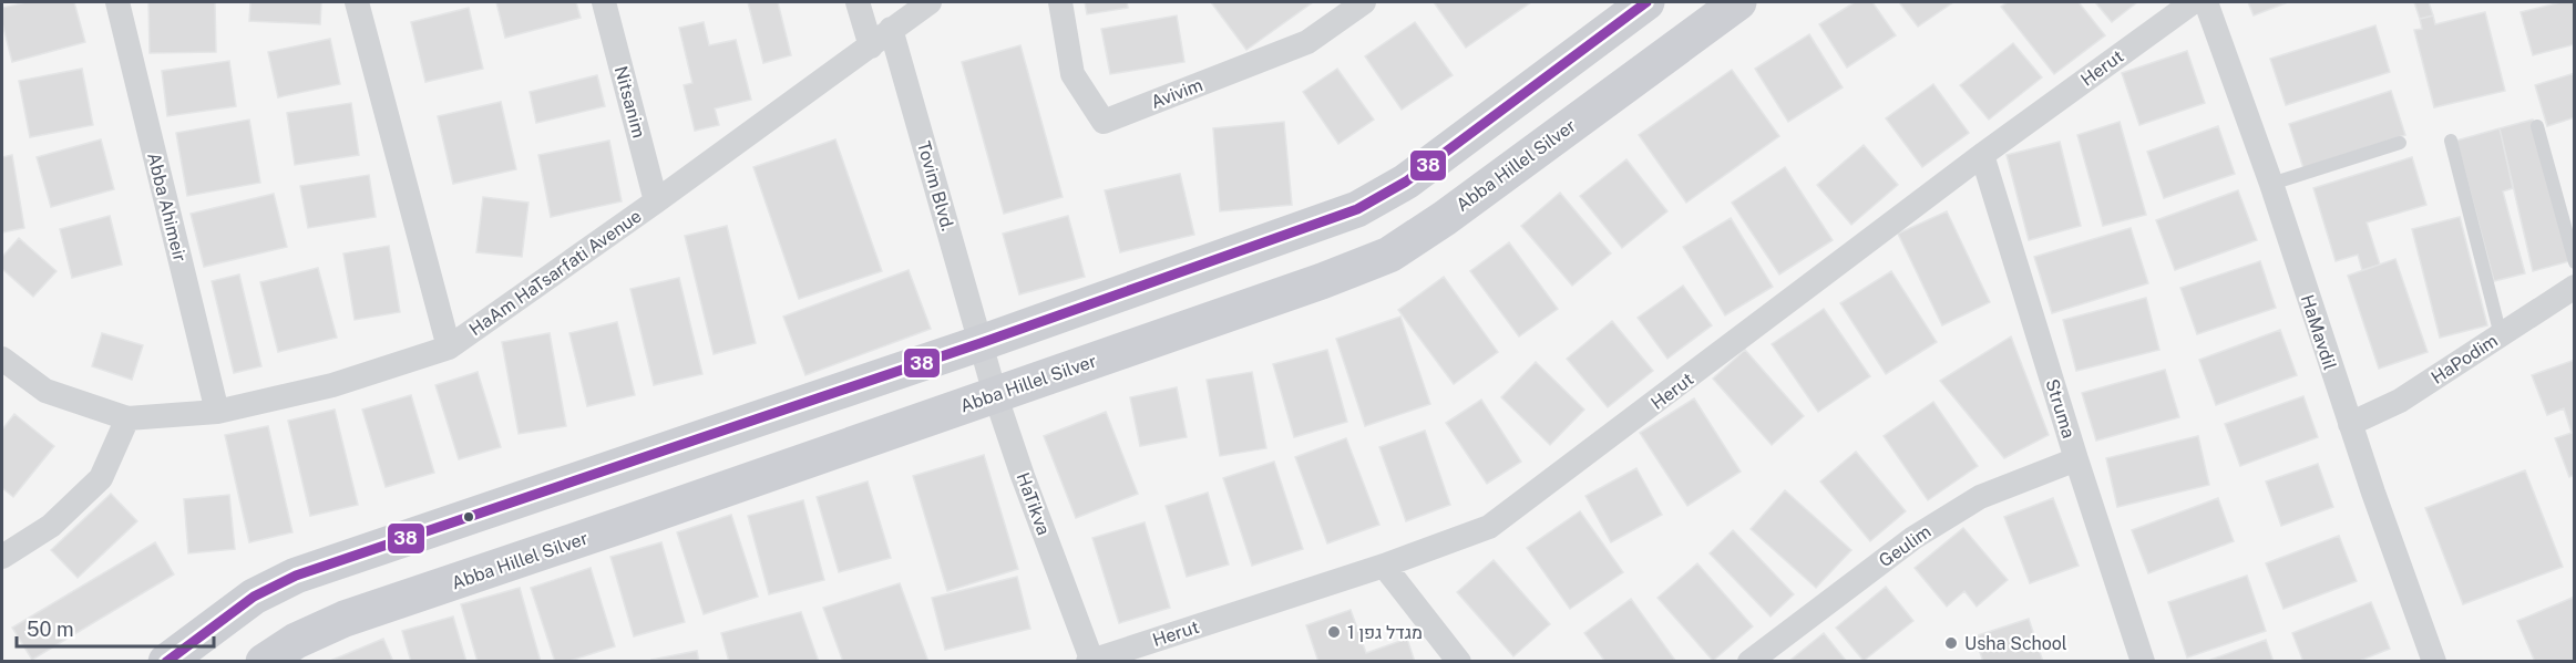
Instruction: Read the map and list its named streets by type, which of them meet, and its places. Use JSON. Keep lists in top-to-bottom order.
{
  "streets": {
    "main road": ["Abba Hillel Silver"],
    "street": [
      "Herut",
      "Avivim",
      "Nitsanim",
      "Tovim Blvd.",
      "Abba Ahimeir",
      "HaAm HaTsarfati Avenue",
      "HaMavdil",
      "HaPodim",
      "Struma",
      "HaTikva",
      "Geulim"
    ]
  },
  "crossings": [
    ["Herut", "Struma"],
    ["Herut", "HaTikva"],
    ["Nitsanim", "HaAm HaTsarfati Avenue"],
    ["Abba Hillel Silver", "HaTikva"],
    ["Tovim Blvd.", "HaAm HaTsarfati Avenue"],
    ["Tovim Blvd.", "HaTikva"],
    ["Abba Ahimeir", "HaAm HaTsarfati Avenue"],
    ["HaMavdil", "HaPodim"],
    ["Struma", "Geulim"]
  ],
  "places": ["מגדל גפן 1", "Usha School"],
  "lines": ["transit line 38"],
  "scale_bar": "50 m"
}
